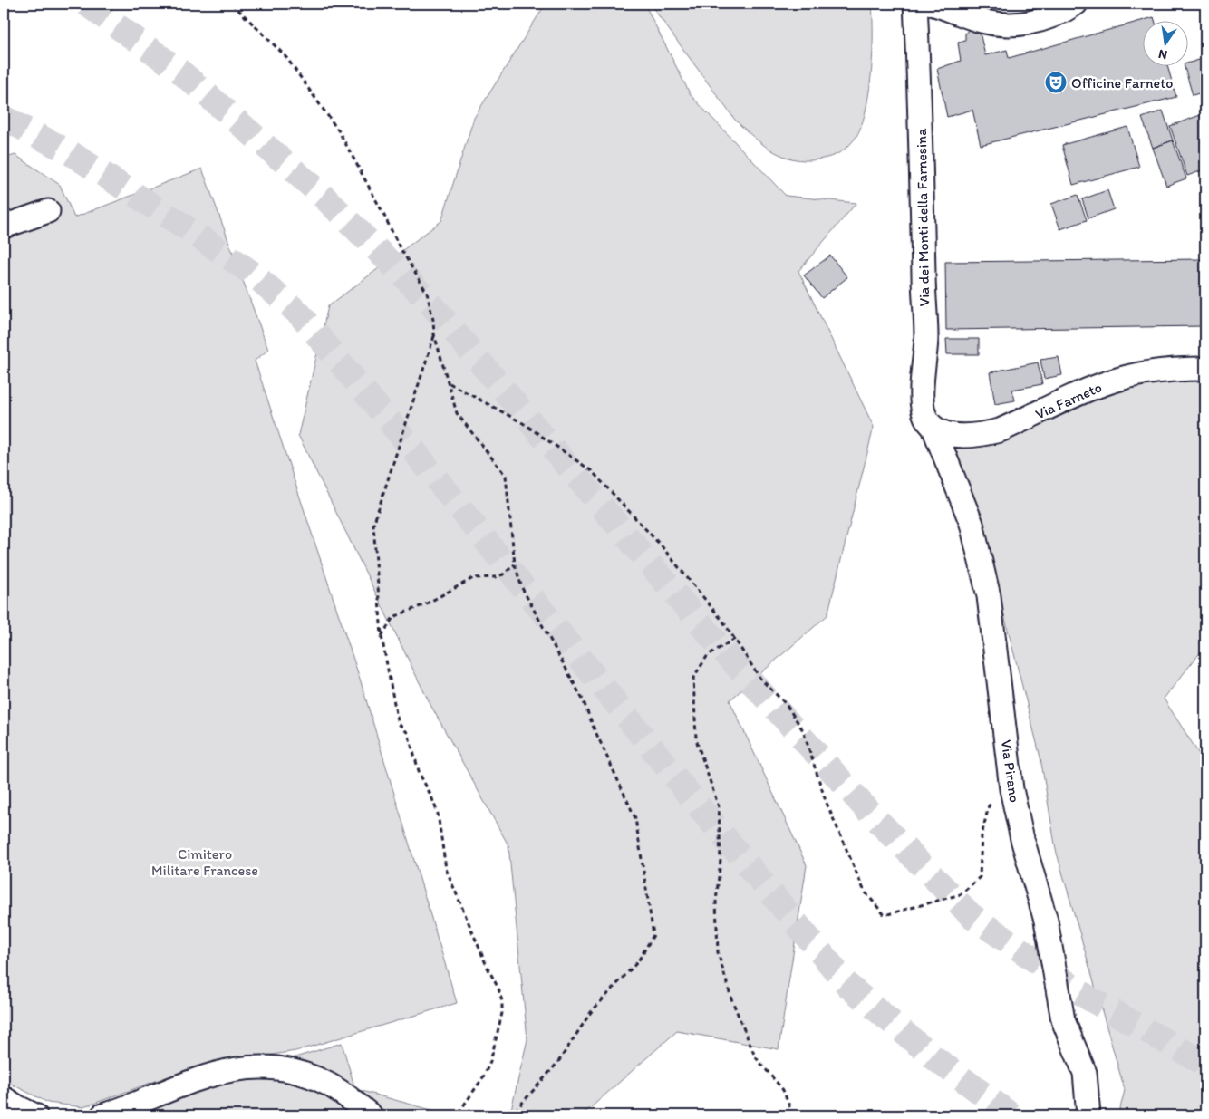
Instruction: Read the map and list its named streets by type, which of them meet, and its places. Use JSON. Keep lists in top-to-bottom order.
{
  "streets": {
    "street": ["Via dei Monti della Farnesina", "Via Farneto", "Via Pirano"]
  },
  "crossings": [
    ["Via dei Monti della Farnesina", "Via Farneto"],
    ["Via dei Monti della Farnesina", "Via Pirano"],
    ["Via Farneto", "Via Pirano"]
  ],
  "parks": ["Cimitero Militare Francese"],
  "places": {
    "theatre": ["Officine Farneto"]
  },
  "north": "bottom"
}
